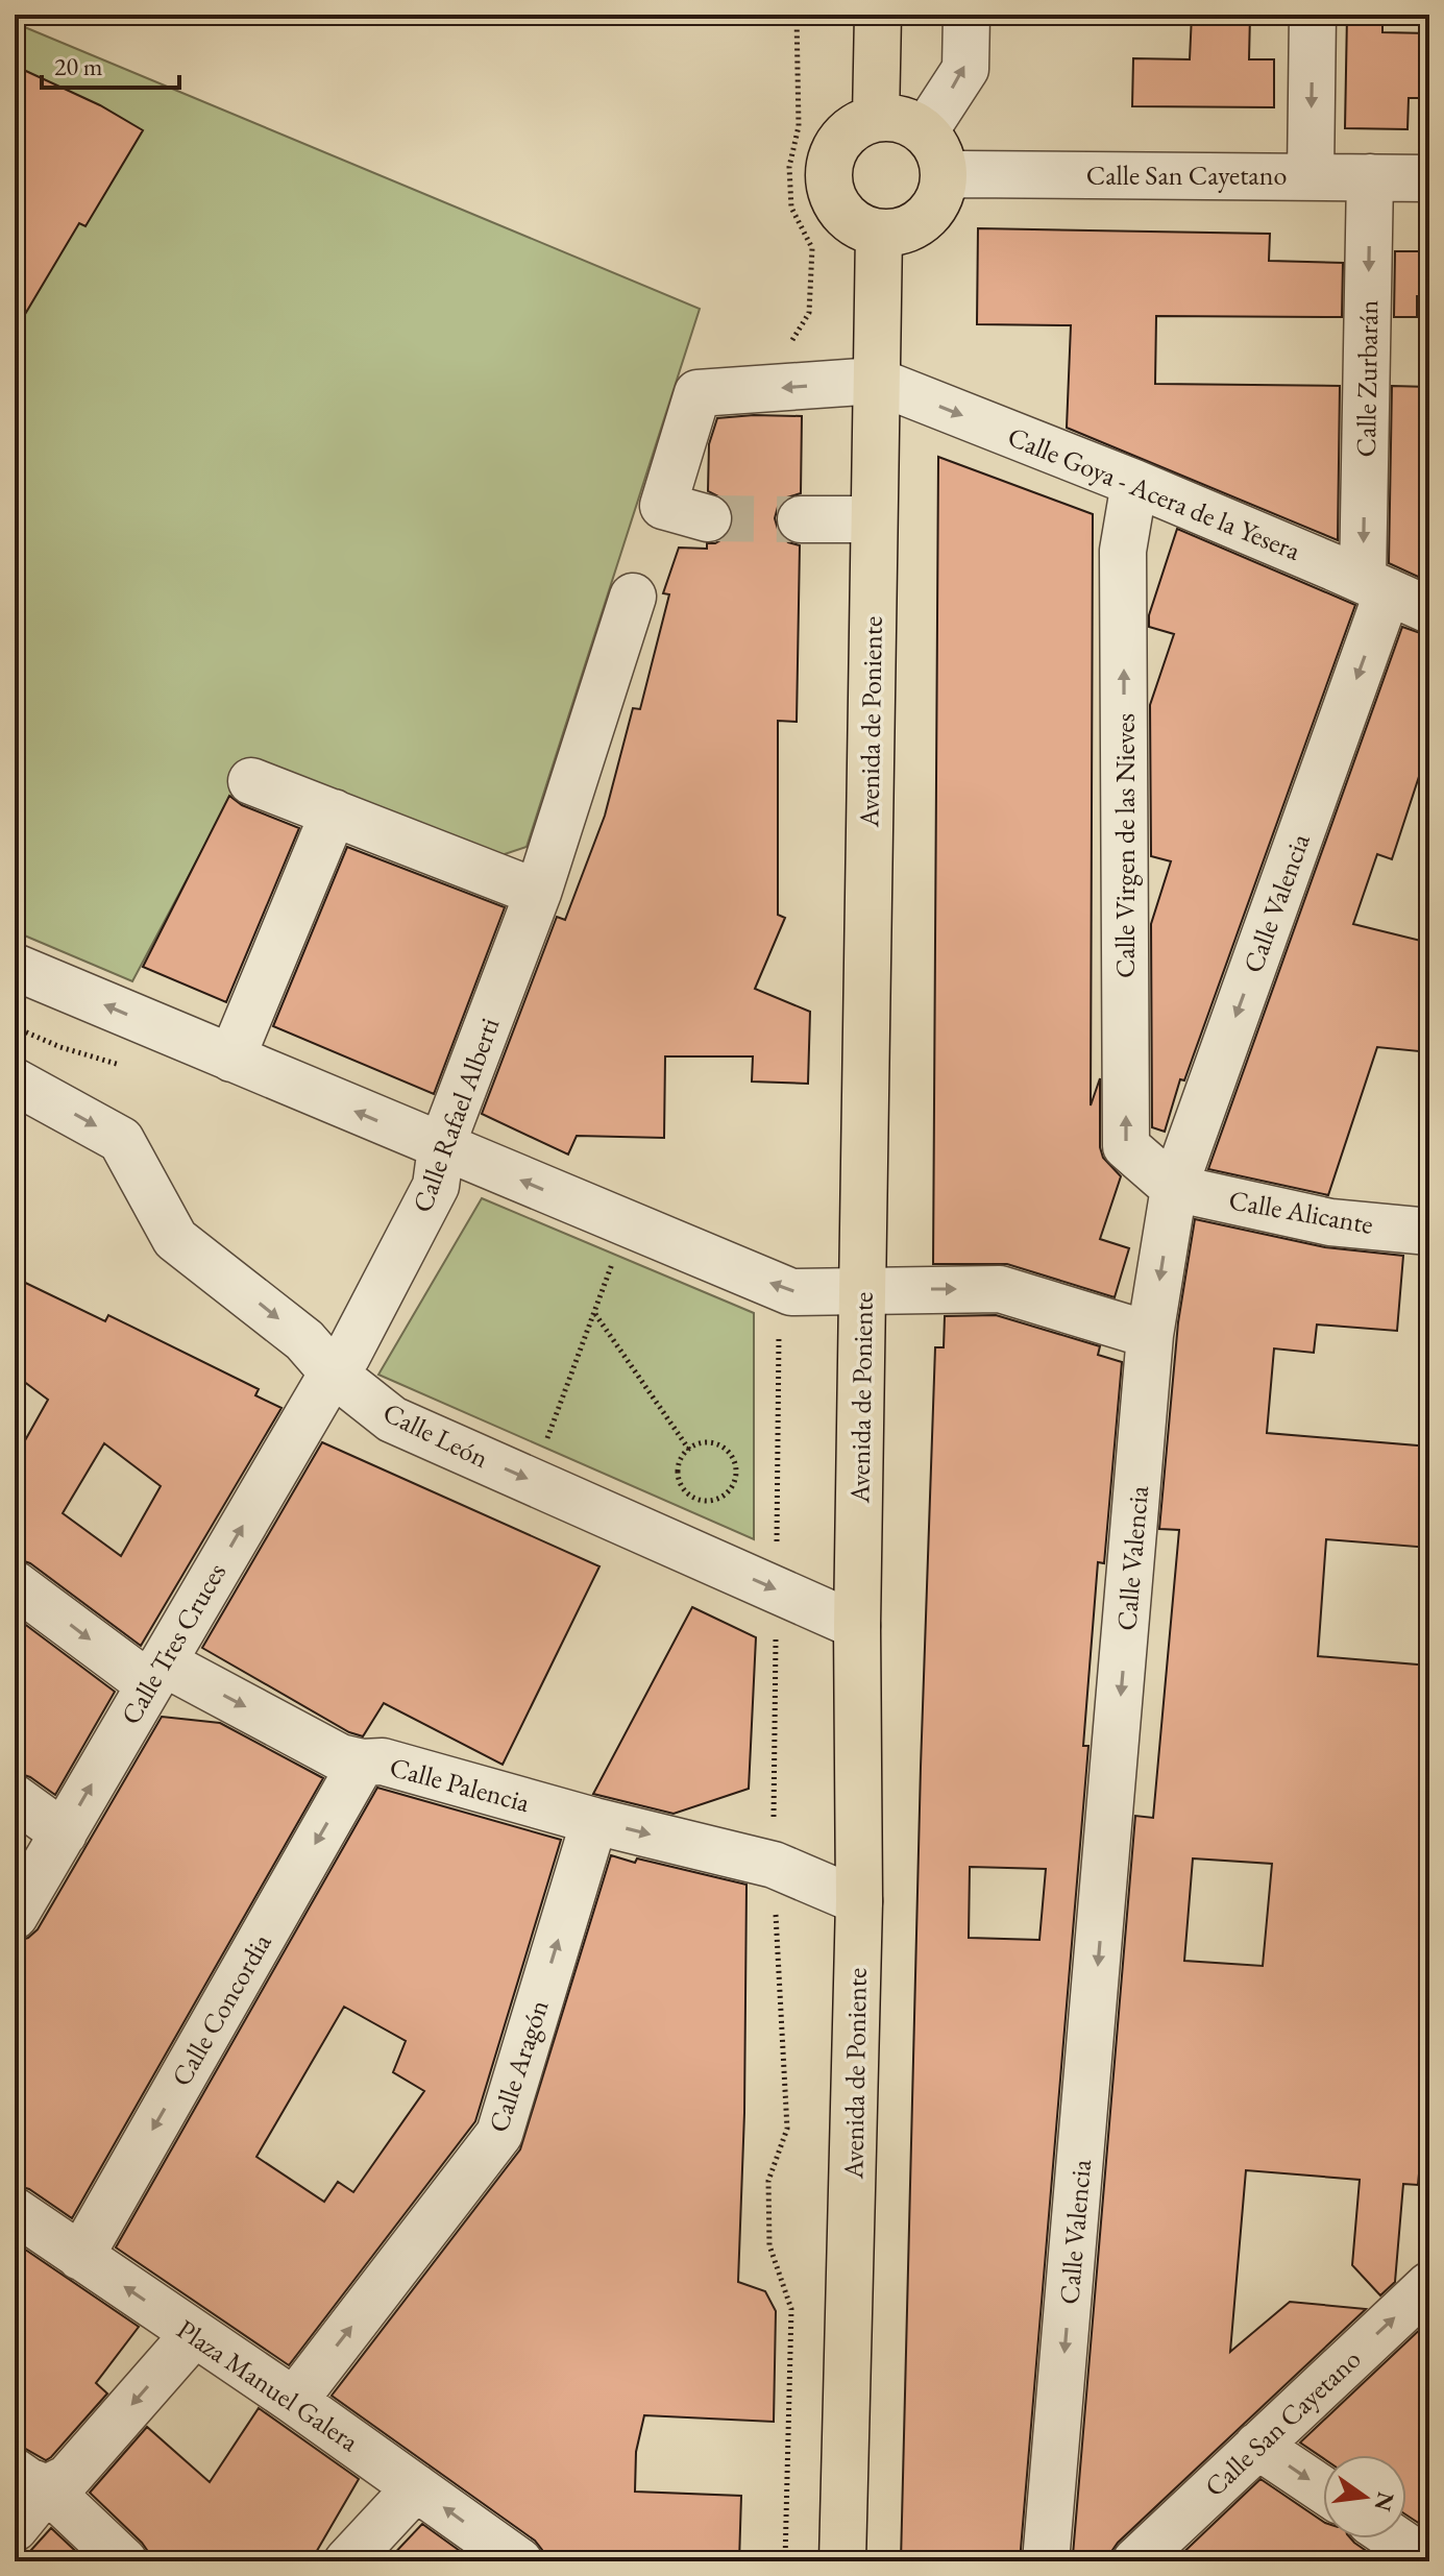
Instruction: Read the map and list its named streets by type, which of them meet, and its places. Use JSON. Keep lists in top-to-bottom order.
{
  "streets": {
    "main road": ["Avenida de Poniente"],
    "street": [
      "Calle San Cayetano",
      "Calle Zurbarán",
      "Calle Goya - Acera de la Yesera",
      "Calle Virgen de las Nieves",
      "Calle Valencia",
      "Calle Rafael Alberti",
      "Calle Alicante",
      "Calle León",
      "Calle Tres Cruces",
      "Calle Palencia",
      "Calle Concordia",
      "Calle Aragón",
      "Plaza Manuel Galera"
    ]
  },
  "crossings": [
    ["Calle San Cayetano", "Calle Zurbarán"],
    ["Calle San Cayetano", "Avenida de Poniente"],
    ["Calle Zurbarán", "Calle Goya - Acera de la Yesera"],
    ["Calle Zurbarán", "Calle Valencia"],
    ["Calle Goya - Acera de la Yesera", "Avenida de Poniente"],
    ["Calle Goya - Acera de la Yesera", "Calle Virgen de las Nieves"],
    ["Calle Goya - Acera de la Yesera", "Calle Valencia"],
    ["Avenida de Poniente", "Calle León"],
    ["Avenida de Poniente", "Calle Palencia"],
    ["Calle Virgen de las Nieves", "Calle Valencia"],
    ["Calle Virgen de las Nieves", "Calle Alicante"],
    ["Calle Valencia", "Calle Alicante"],
    ["Calle Rafael Alberti", "Calle León"],
    ["Calle Rafael Alberti", "Calle Tres Cruces"],
    ["Calle León", "Calle Tres Cruces"],
    ["Calle Tres Cruces", "Calle Palencia"],
    ["Calle Palencia", "Calle Concordia"],
    ["Calle Palencia", "Calle Aragón"],
    ["Calle Concordia", "Plaza Manuel Galera"],
    ["Calle Aragón", "Plaza Manuel Galera"]
  ],
  "one_way": [
    "Calle Zurbarán",
    "Calle Goya - Acera de la Yesera",
    "Calle Virgen de las Nieves",
    "Calle Valencia",
    "Calle Tres Cruces",
    "Calle Palencia",
    "Calle Concordia",
    "Calle Aragón",
    "Plaza Manuel Galera"
  ],
  "scale_bar": "20 m",
  "north": "right"
}
